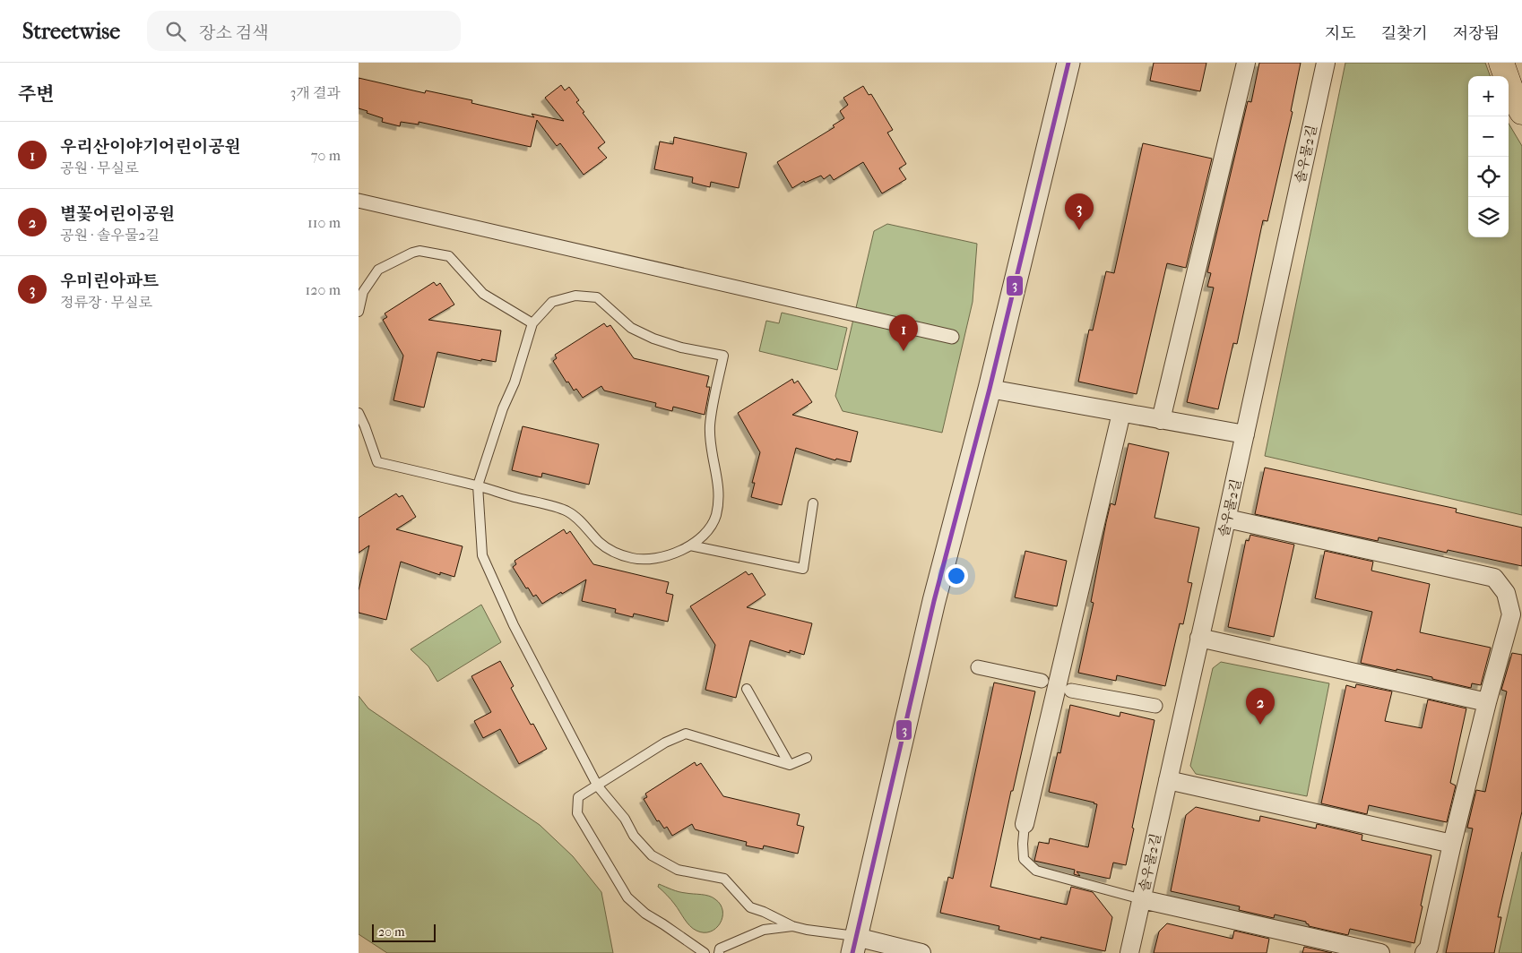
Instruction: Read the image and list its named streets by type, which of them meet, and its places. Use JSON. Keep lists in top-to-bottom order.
{
  "streets": {
    "street": ["솔우물2길"]
  },
  "lines": ["transit line 3"],
  "scale_bar": "20 m",
  "page": {
    "header": "Streetwise",
    "search": "장소 검색",
    "nav": ["지도", "길찾기", "저장됨"],
    "heading": ["주변", "3개 결과"],
    "map_buttons": ["+", "−"],
    "list": [
      {
        "mark": "1",
        "name": "우리산이야기어린이공원",
        "note": "공원 · 무실로",
        "value": "70 m"
      },
      {
        "mark": "2",
        "name": "별꽃어린이공원",
        "note": "공원 · 솔우물2길",
        "value": "110 m"
      },
      {
        "mark": "3",
        "name": "우미린아파트",
        "note": "정류장 · 무실로",
        "value": "120 m"
      }
    ],
    "pins": ["3", "1", "2"],
    "scale": "20 m"
  }
}
